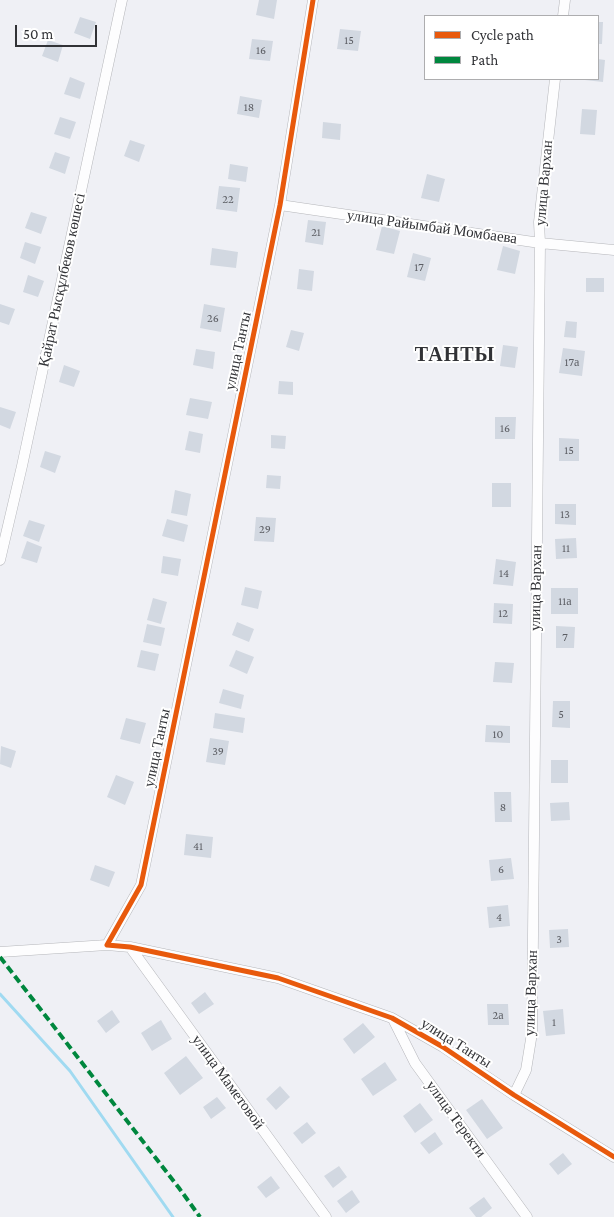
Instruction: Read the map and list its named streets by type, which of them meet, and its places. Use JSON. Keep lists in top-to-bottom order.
{
  "streets": {
    "street": [
      "улица Вархан",
      "улица Райымбай Момбаева",
      "Қайрат Рысқұлбеков көшесі",
      "улица Танты",
      "улица Маметовой",
      "улица Теректи"
    ]
  },
  "crossings": [
    ["улица Вархан", "улица Райымбай Момбаева"],
    ["улица Вархан", "улица Танты"],
    ["улица Райымбай Момбаева", "улица Танты"],
    ["улица Танты", "улица Маметовой"],
    ["улица Танты", "улица Теректи"]
  ],
  "districts": ["ТАНТЫ"],
  "house_numbers": [
    "15",
    "16",
    "18",
    "22",
    "21",
    "17",
    "26",
    "17а",
    "16",
    "15",
    "13",
    "29",
    "11",
    "14",
    "11а",
    "12",
    "7",
    "5",
    "10",
    "39",
    "8",
    "41",
    "6",
    "4",
    "3",
    "2а",
    "1"
  ],
  "legend": ["Cycle path", "Path"],
  "scale_bar": "50 m"
}
